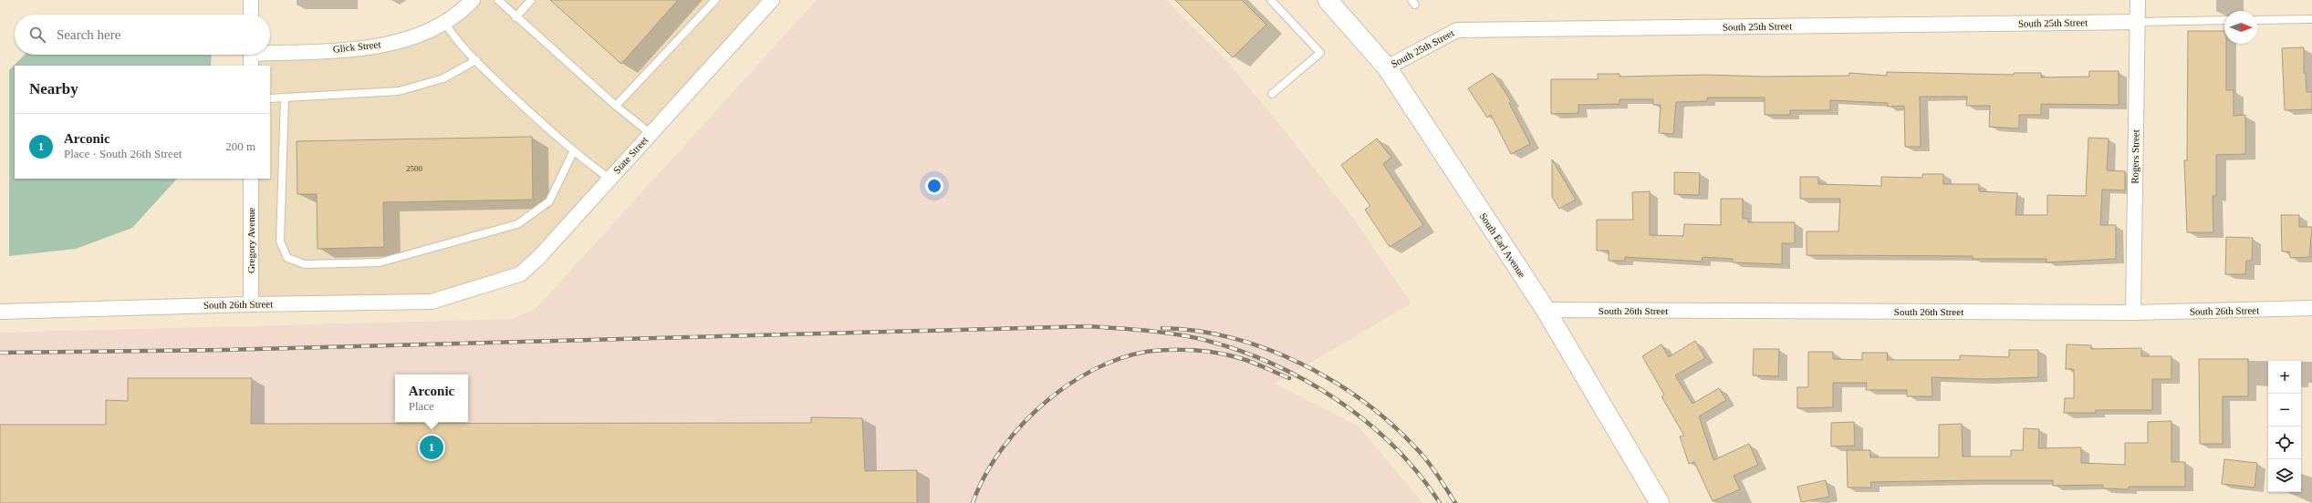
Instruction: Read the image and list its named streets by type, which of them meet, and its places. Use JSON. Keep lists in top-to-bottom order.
{
  "streets": {
    "street": [
      "South 25th Street",
      "Glick Street",
      "State Street",
      "Rogers Street",
      "Gregory Avenue",
      "South Earl Avenue",
      "South 26th Street"
    ]
  },
  "crossings": [
    ["South 25th Street", "Rogers Street"],
    ["South 25th Street", "South Earl Avenue"],
    ["State Street", "South 26th Street"],
    ["Rogers Street", "South 26th Street"],
    ["Gregory Avenue", "South 26th Street"],
    ["South Earl Avenue", "South 26th Street"]
  ],
  "house_numbers": ["2500"],
  "north": "right",
  "page": {
    "search": "Search here",
    "heading": "Nearby",
    "list": [
      {
        "mark": "1",
        "name": "Arconic",
        "note": "Place · South 26th Street",
        "value": "200 m"
      }
    ],
    "map_buttons": ["+", "−"],
    "popup": ["Arconic", "Place"],
    "pins": "1"
  }
}
